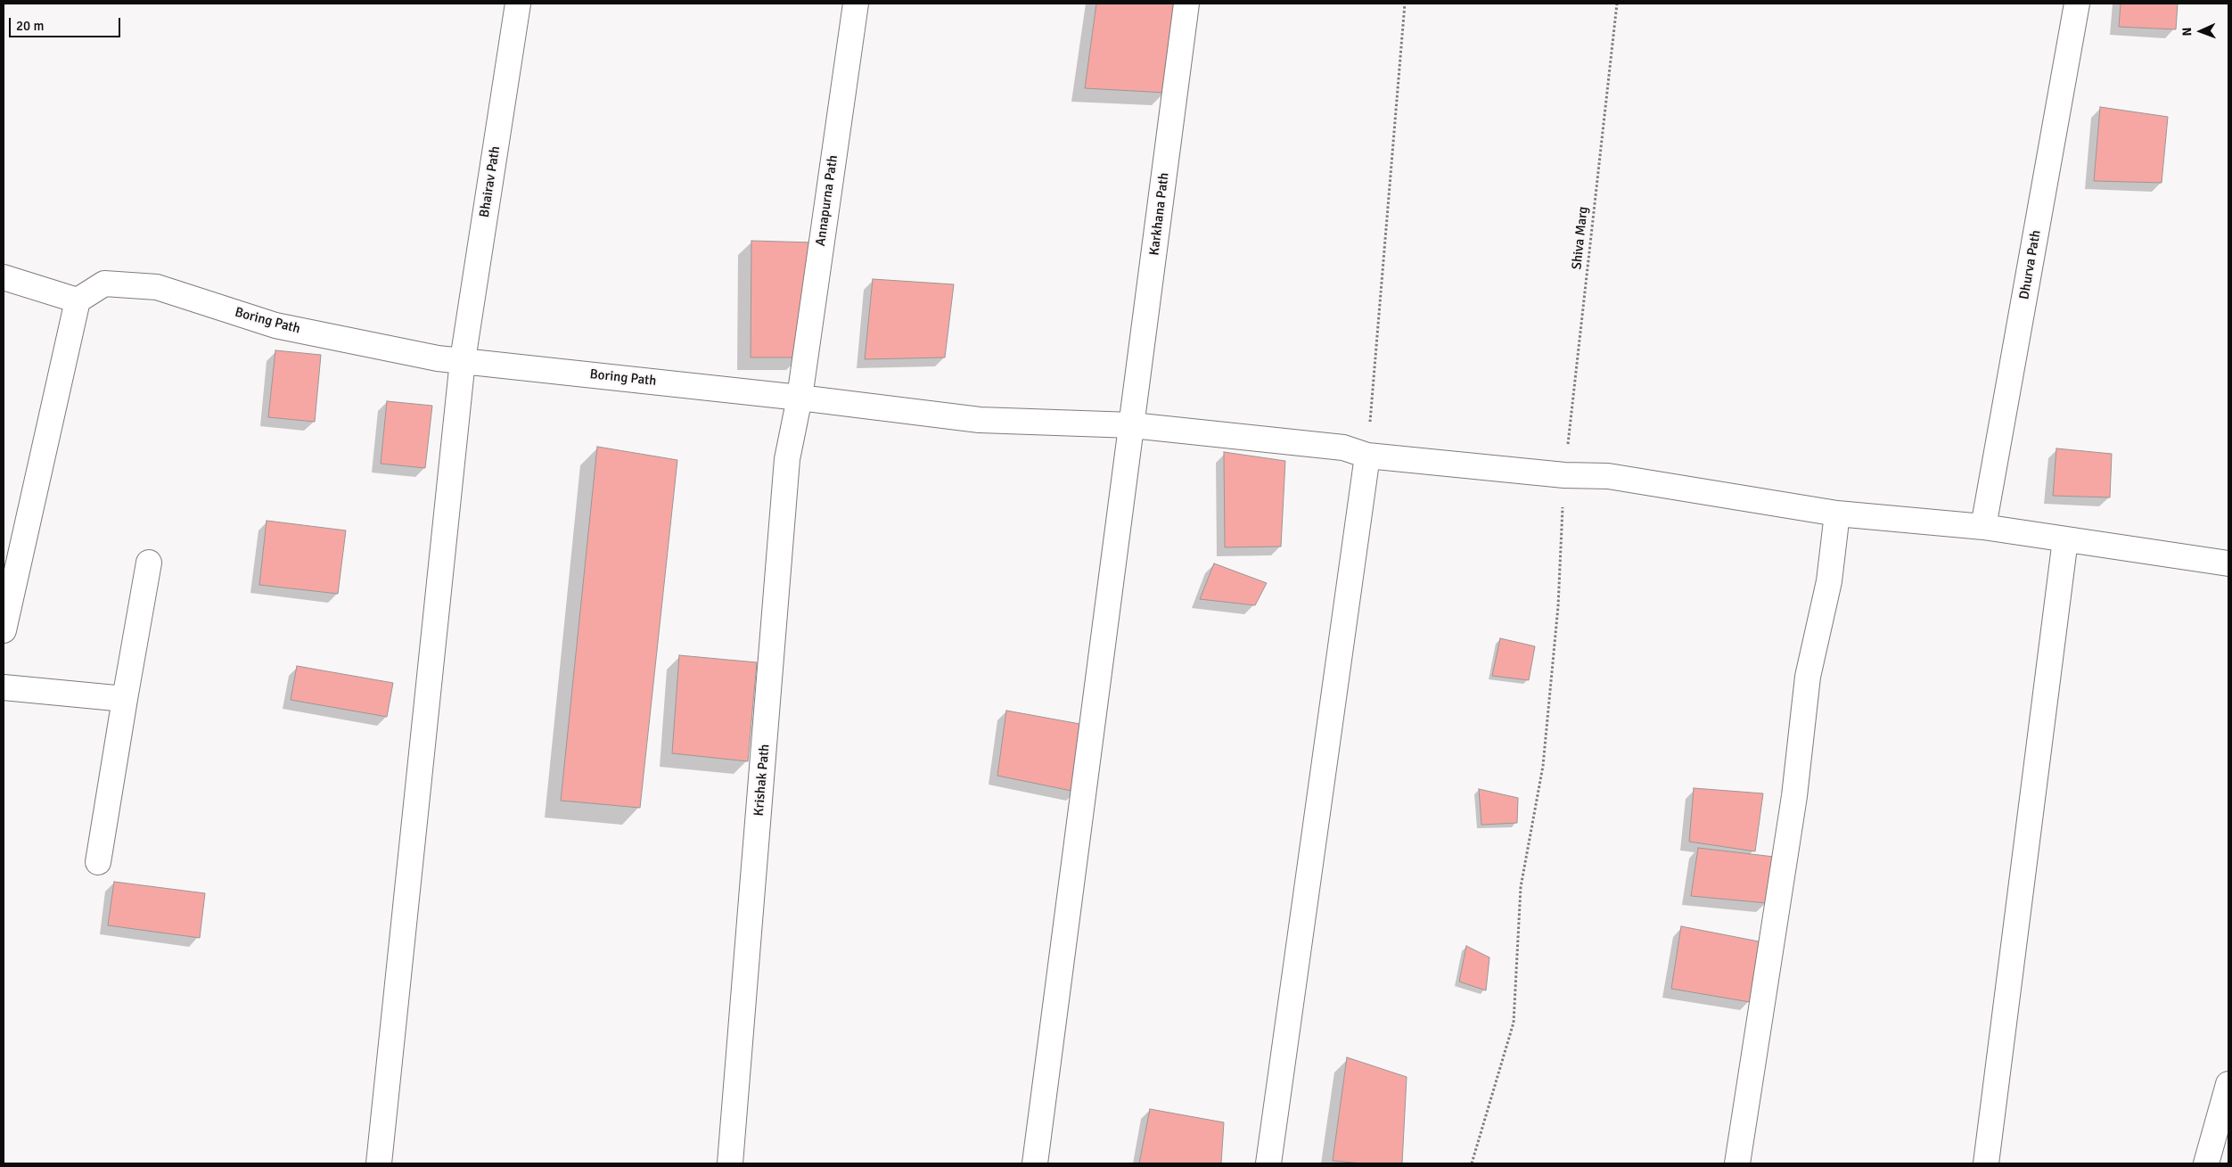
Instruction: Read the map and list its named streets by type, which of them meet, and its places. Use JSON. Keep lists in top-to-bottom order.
{
  "streets": {
    "street": [
      "Bhairav Path",
      "Annapurna Path",
      "Karkhana Path",
      "Dhurva Path",
      "Boring Path",
      "Krishak Path"
    ],
    "path": ["Shiva Marg"]
  },
  "crossings": [
    ["Bhairav Path", "Boring Path"],
    ["Annapurna Path", "Boring Path"],
    ["Annapurna Path", "Krishak Path"],
    ["Karkhana Path", "Boring Path"],
    ["Shiva Marg", "Boring Path"],
    ["Dhurva Path", "Boring Path"],
    ["Boring Path", "Krishak Path"]
  ],
  "scale_bar": "20 m",
  "north": "left"
}
